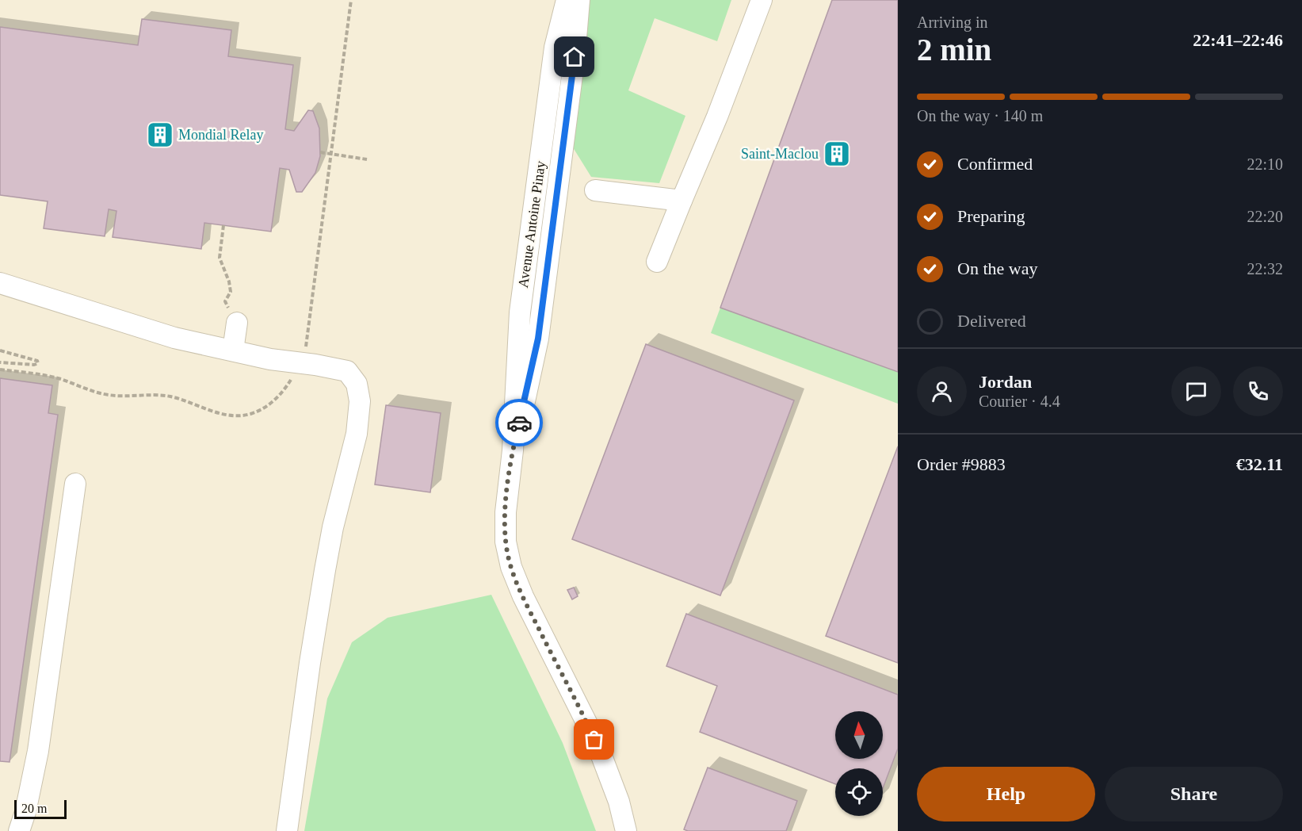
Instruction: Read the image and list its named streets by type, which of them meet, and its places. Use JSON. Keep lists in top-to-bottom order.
{
  "streets": {
    "street": ["Avenue Antoine Pinay"]
  },
  "places": {
    "building": ["Mondial Relay", "Saint-Maclou"]
  },
  "scale_bar": "20 m",
  "north": "top",
  "page": {
    "heading": ["2 min", "Arriving in", "22:41–22:46"],
    "panel": [
      "Jordan",
      "Courier · 4.4",
      "Order #9883",
      "€32.11"
    ],
    "bar": "On the way · 140 m",
    "list": [
      ["Confirmed", "22:10"],
      ["Preparing", "22:20"],
      ["On the way", "22:32"],
      "Delivered"
    ],
    "buttons": ["Help", "Share"],
    "scale": "20 m"
  }
}
